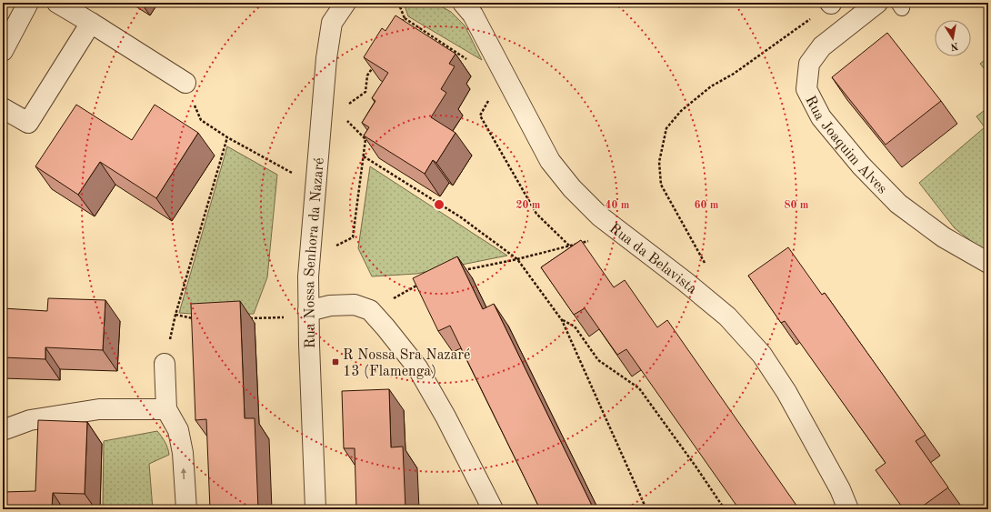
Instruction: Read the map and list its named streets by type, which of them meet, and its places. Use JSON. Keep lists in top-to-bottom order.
{
  "streets": {
    "street": ["Rua Joaquim Alves", "Rua Nossa Senhora da Nazaré", "Rua da Belavista"]
  },
  "places": {
    "transit": ["R Nossa Sra Nazaré 13 (Flamenga)"]
  },
  "north": "bottom",
  "rings": [
    "20 m",
    "40 m",
    "60 m",
    "80 m"
  ]
}
